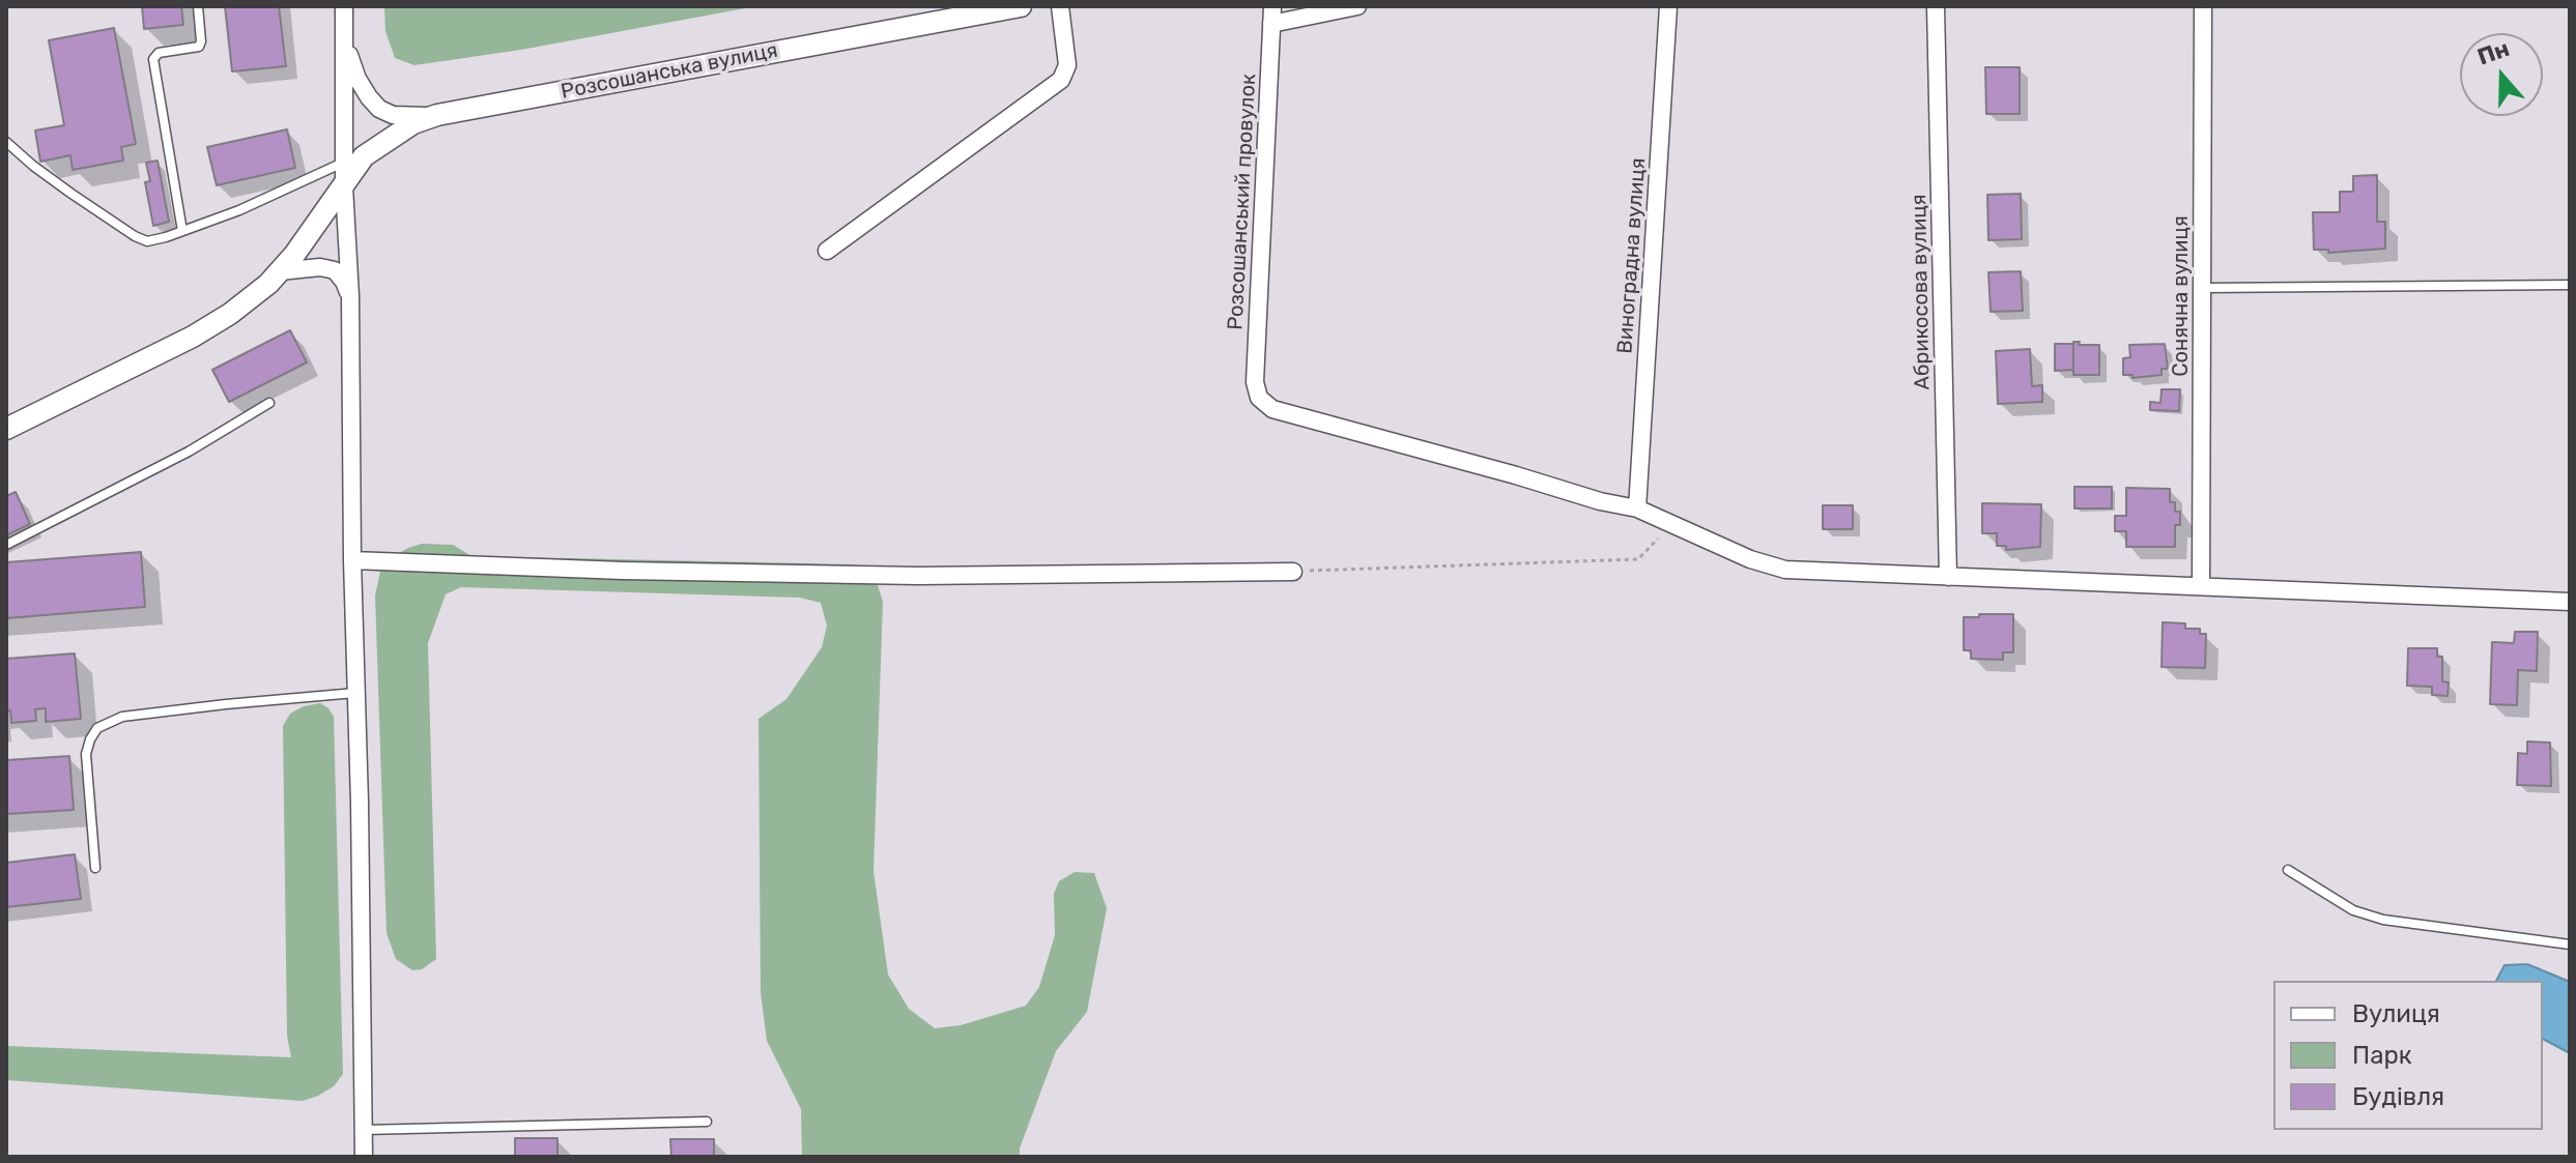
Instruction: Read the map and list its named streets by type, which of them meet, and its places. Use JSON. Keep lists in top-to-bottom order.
{
  "streets": {
    "street": [
      "Розсошанська вулиця",
      "Розсошанський провулок",
      "Виноградна вулиця",
      "Абрикосова вулиця",
      "Сонячна вулиця"
    ]
  },
  "crossings": [
    ["Розсошанський провулок", "Виноградна вулиця"]
  ],
  "legend": ["Вулиця", "Парк", "Будівля"],
  "north": "top"
}
